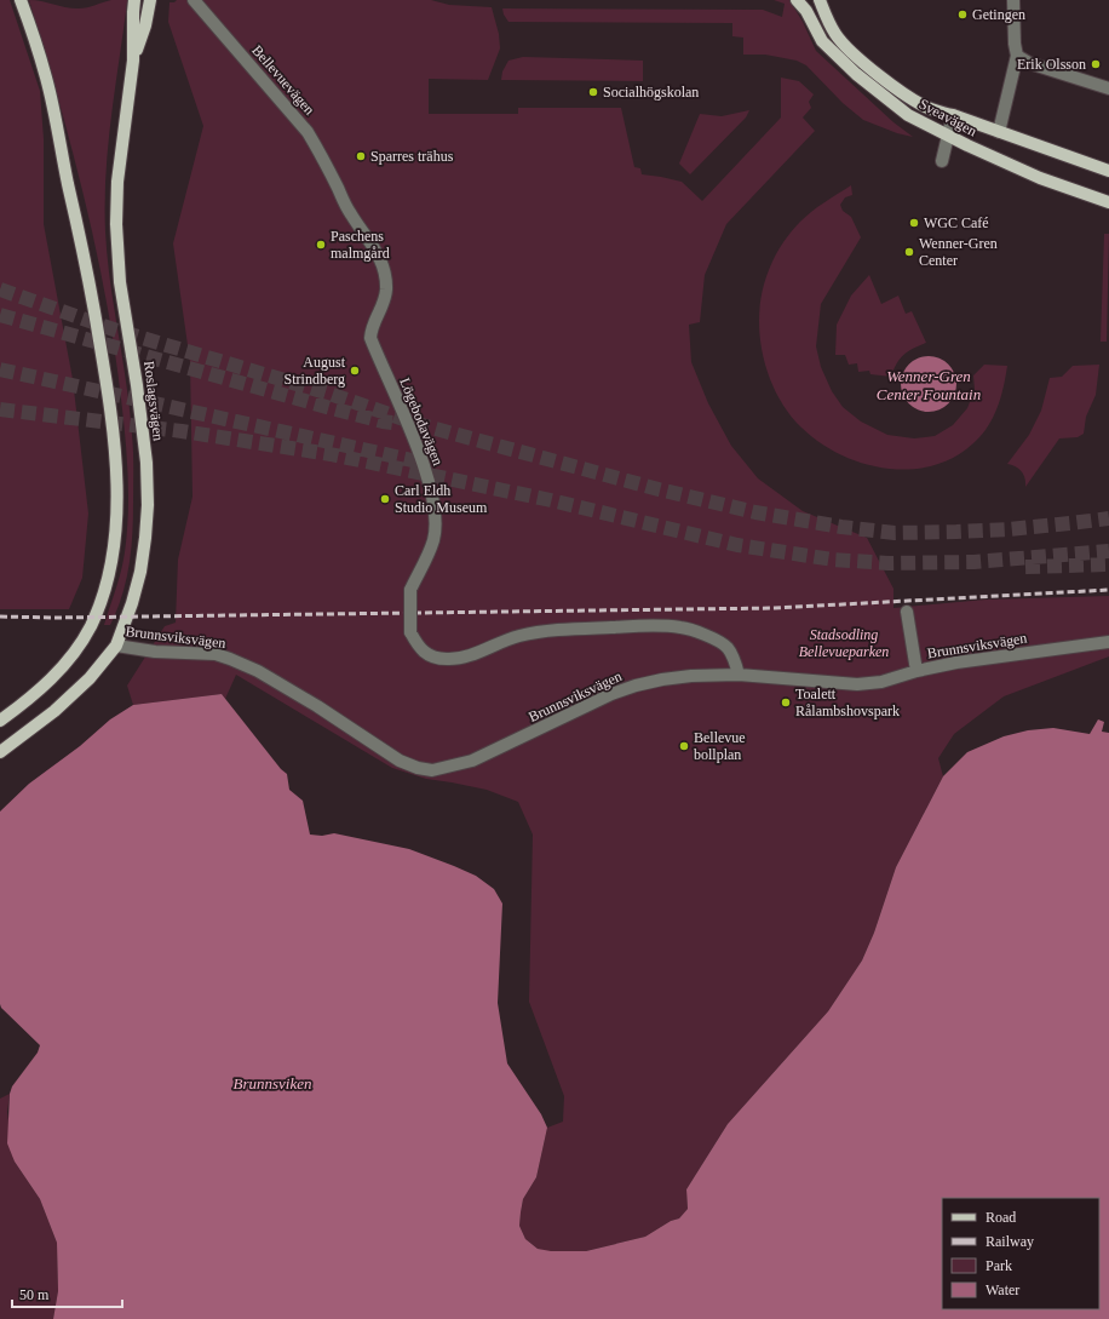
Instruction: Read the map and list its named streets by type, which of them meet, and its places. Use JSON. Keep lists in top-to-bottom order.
{
  "streets": {
    "main road": ["Sveavägen", "Roslagsvägen"],
    "street": ["Bellevuevägen", "Lögebodavägen", "Brunnsviksvägen"]
  },
  "crossings": [
    ["Bellevuevägen", "Lögebodavägen"],
    ["Roslagsvägen", "Brunnsviksvägen"],
    ["Lögebodavägen", "Brunnsviksvägen"]
  ],
  "water": ["Wenner-Gren Center Fountain", "Brunnsviken"],
  "parks": ["Stadsodling Bellevueparken"],
  "places": [
    "Getingen",
    "Erik Olsson",
    "Socialhögskolan",
    "Sparres trähus",
    "WGC Café",
    "Paschens malmgård",
    "Wenner-Gren Center",
    "August Strindberg",
    "Carl Eldh Studio Museum",
    "Toalett Rålambshovspark",
    "Bellevue bollplan"
  ],
  "legend": [
    "Road",
    "Railway",
    "Park",
    "Water"
  ],
  "scale_bar": "50 m"
}
